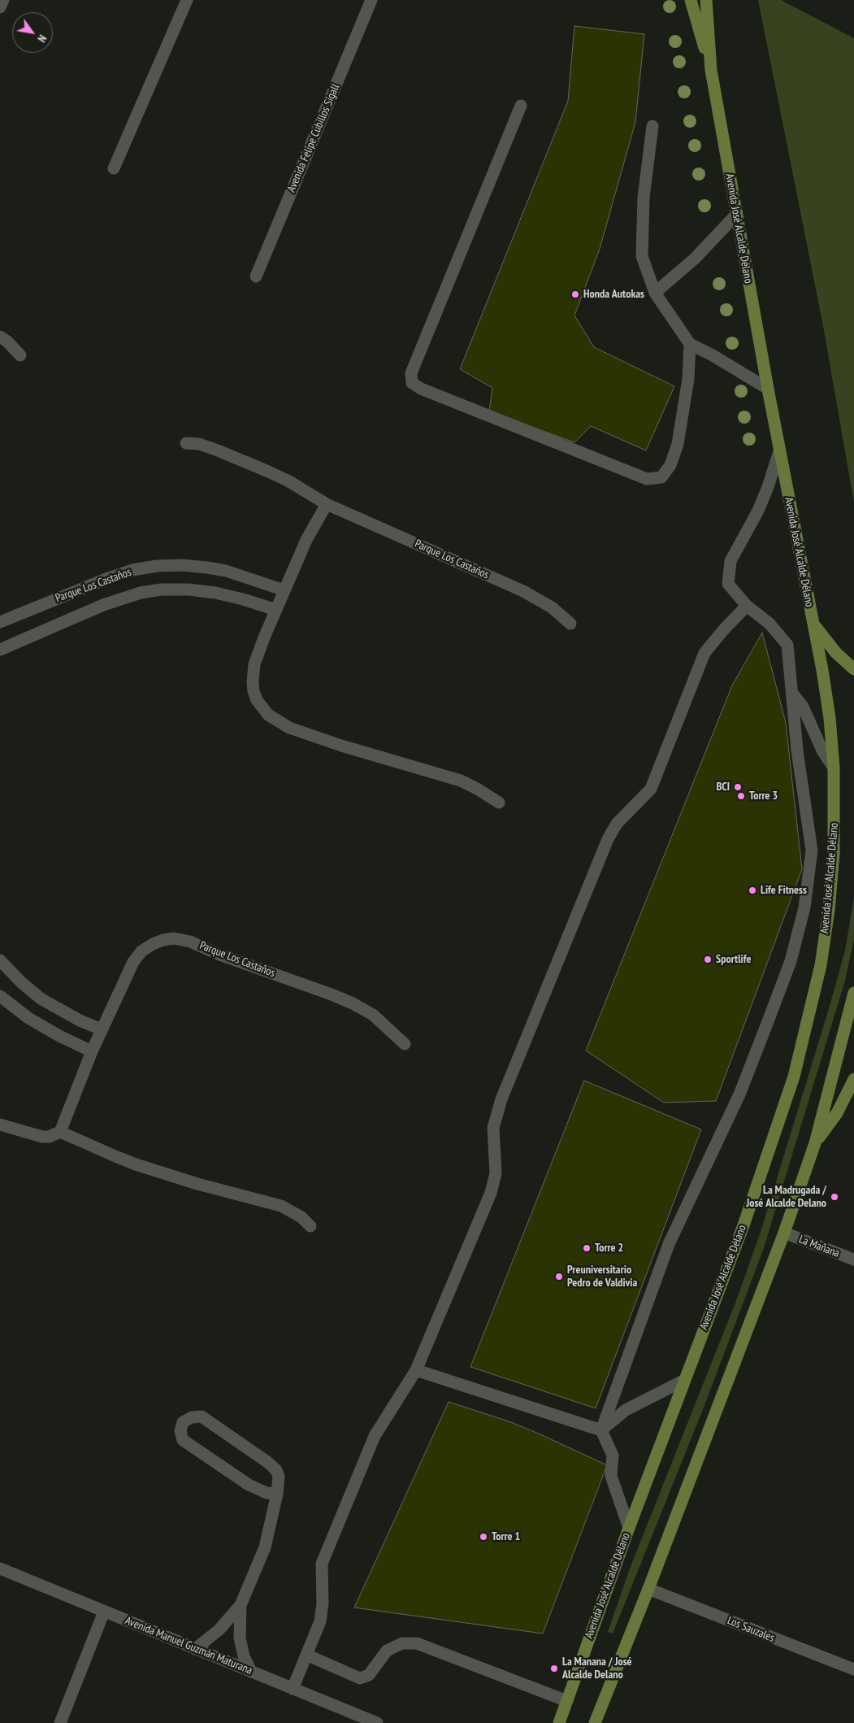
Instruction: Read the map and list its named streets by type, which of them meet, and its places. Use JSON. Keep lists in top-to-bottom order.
{
  "streets": {
    "main road": ["Avenida José Alcalde Délano"],
    "street": [
      "Avenida Felipe Cubillos Sigall",
      "Parque Los Castaños",
      "La Mañana",
      "Los Sauzales",
      "Avenida Manuel Guzmán Maturana"
    ]
  },
  "places": [
    "Honda Autokas",
    "BCI",
    "Torre 3",
    "Life Fitness",
    "Sportlife",
    "La Madrugada / José Alcalde Delano",
    "Torre 2",
    "Preuniversitario Pedro de Valdivia",
    "Torre 1",
    "La Manana / José Alcalde Delano"
  ],
  "north": "bottom right"
}
